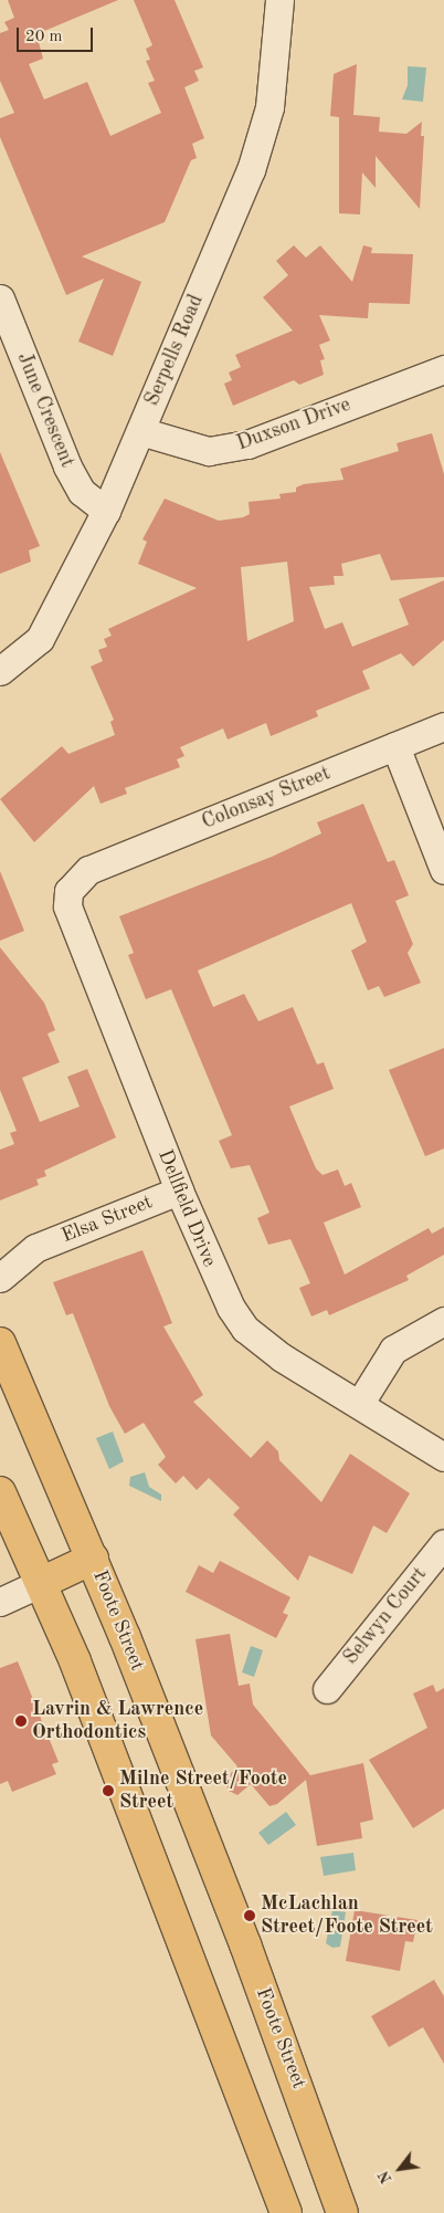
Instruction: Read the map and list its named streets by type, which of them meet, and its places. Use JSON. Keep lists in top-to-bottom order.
{
  "streets": {
    "main road": ["Foote Street"],
    "street": [
      "Serpells Road",
      "June Crescent",
      "Duxson Drive",
      "Colonsay Street",
      "Dellfield Drive",
      "Elsa Street",
      "Selwyn Court"
    ]
  },
  "crossings": [
    ["Serpells Road", "June Crescent"],
    ["Serpells Road", "Duxson Drive"],
    ["Colonsay Street", "Dellfield Drive"],
    ["Dellfield Drive", "Elsa Street"]
  ],
  "places": ["Lavrin & Lawrence Orthodontics", "Milne Street/Foote Street", "McLachlan Street/Foote Street"],
  "scale_bar": "20 m",
  "north": "bottom left"
}
